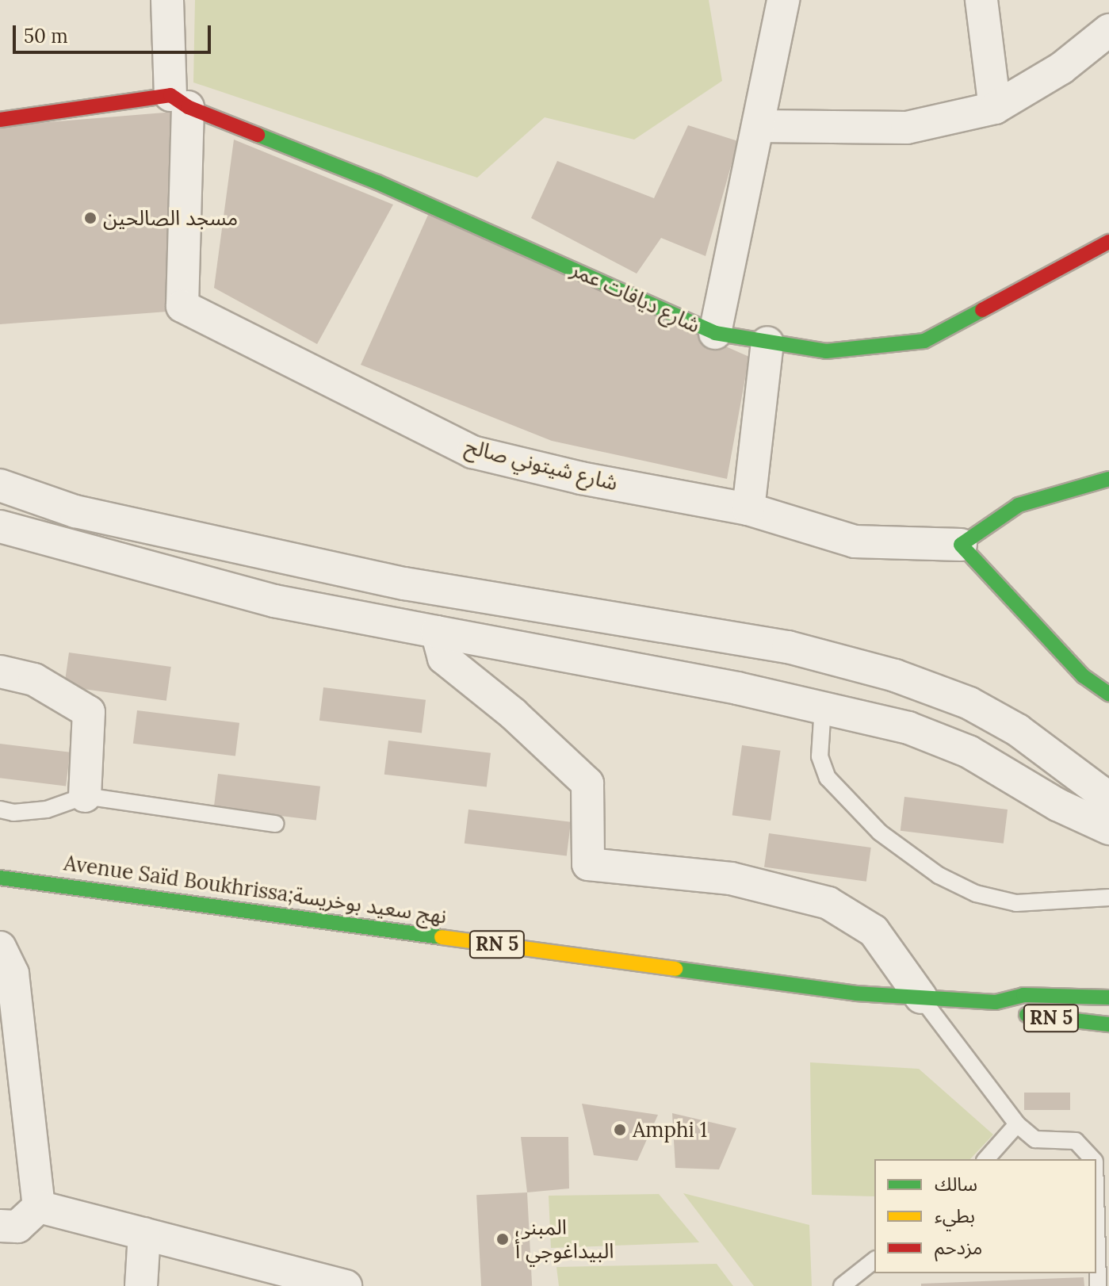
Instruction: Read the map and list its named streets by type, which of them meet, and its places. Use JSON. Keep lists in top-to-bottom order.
{
  "streets": {
    "street": [
      "شارع ديافات عمر",
      "شارع شيتوني صالح",
      "Avenue Saïd Boukhrissa;نهج سعيد بوخريسة",
      "RN 5"
    ]
  },
  "crossings": [
    ["شارع ديافات عمر", "شارع شيتوني صالح"]
  ],
  "places": ["مسجد الصالحين", "Amphi 1", "المبنى البيداغوجي أ"],
  "legend": ["سالك", "بطيء", "مزدحم"],
  "scale_bar": "50 m"
}
